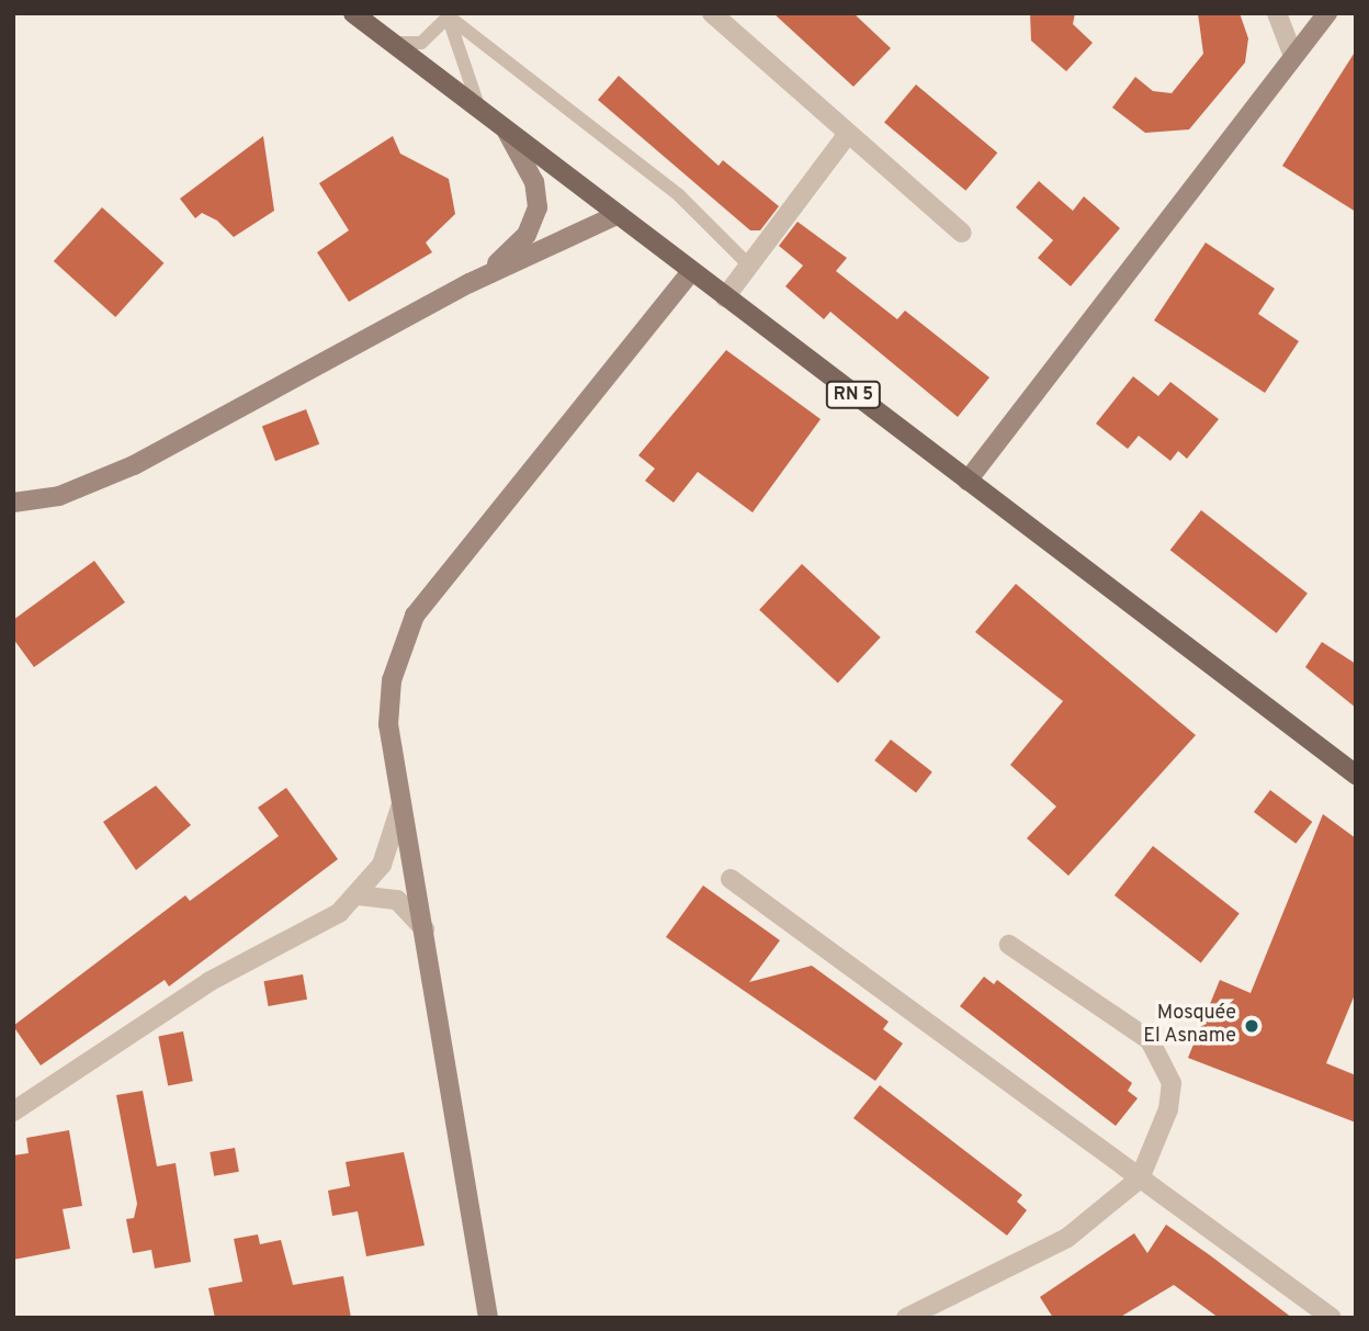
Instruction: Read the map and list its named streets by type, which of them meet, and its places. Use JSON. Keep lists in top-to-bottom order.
{
  "streets": {
    "main road": ["RN 5"]
  },
  "places": ["Mosquée El Asname"]
}
